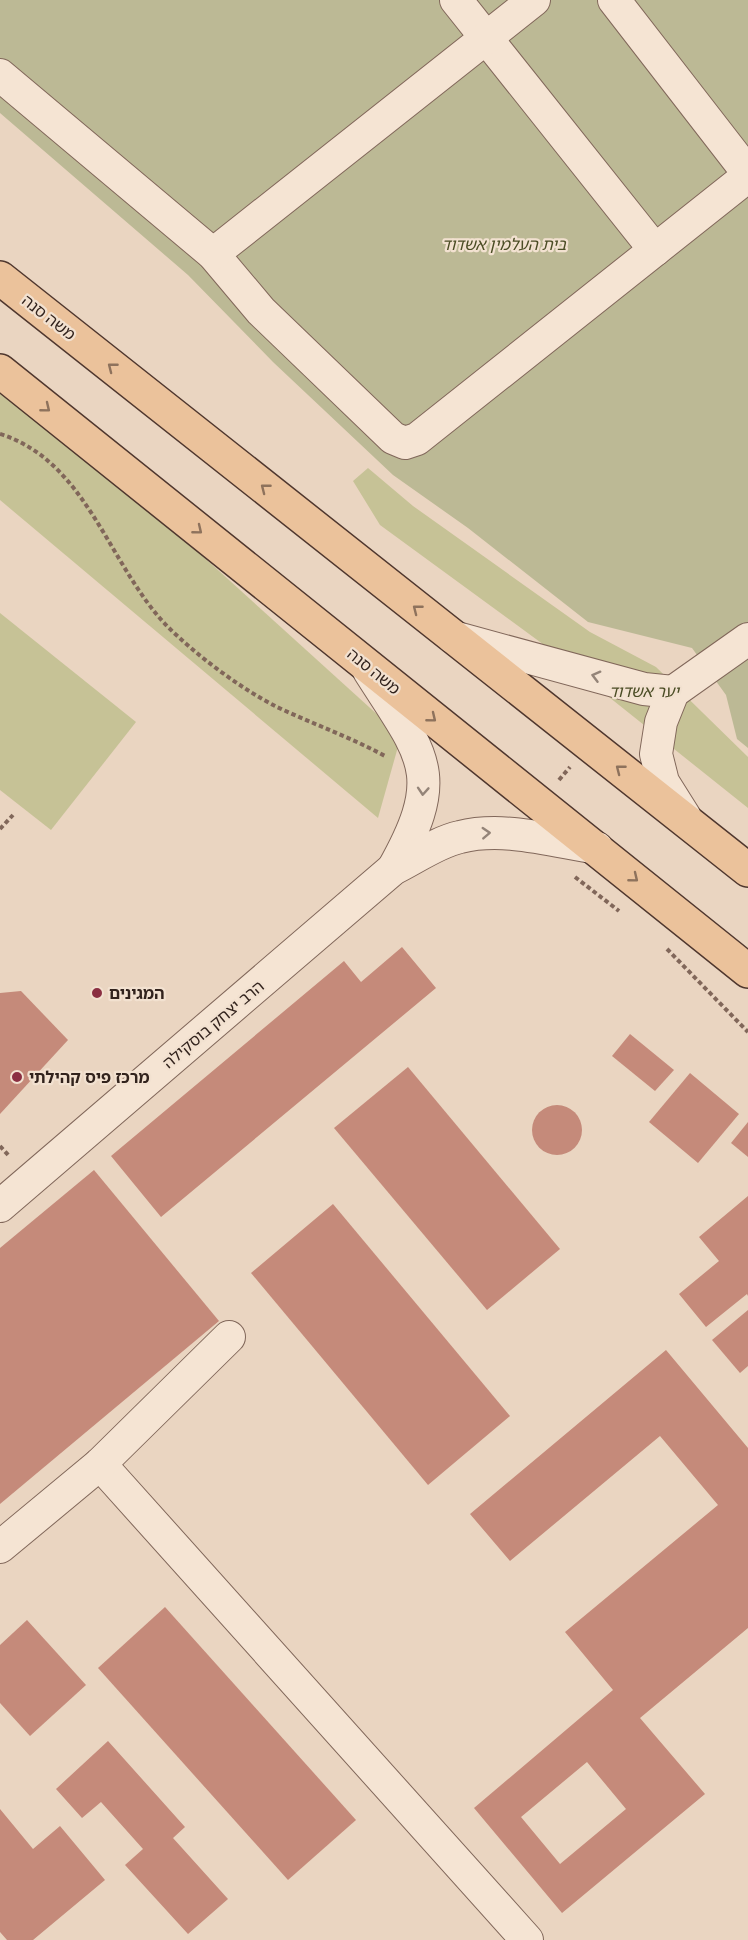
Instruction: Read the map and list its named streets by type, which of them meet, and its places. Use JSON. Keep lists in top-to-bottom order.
{
  "streets": {
    "main road": ["משה סנה"],
    "street": ["הרב יצחק בוסקילה"]
  },
  "crossings": [
    ["משה סנה", "הרב יצחק בוסקילה"]
  ],
  "parks": ["בית העלמין אשדוד", "יער אשדוד"],
  "places": ["המגינים", "מרכז פיס קהילתי"]
}
